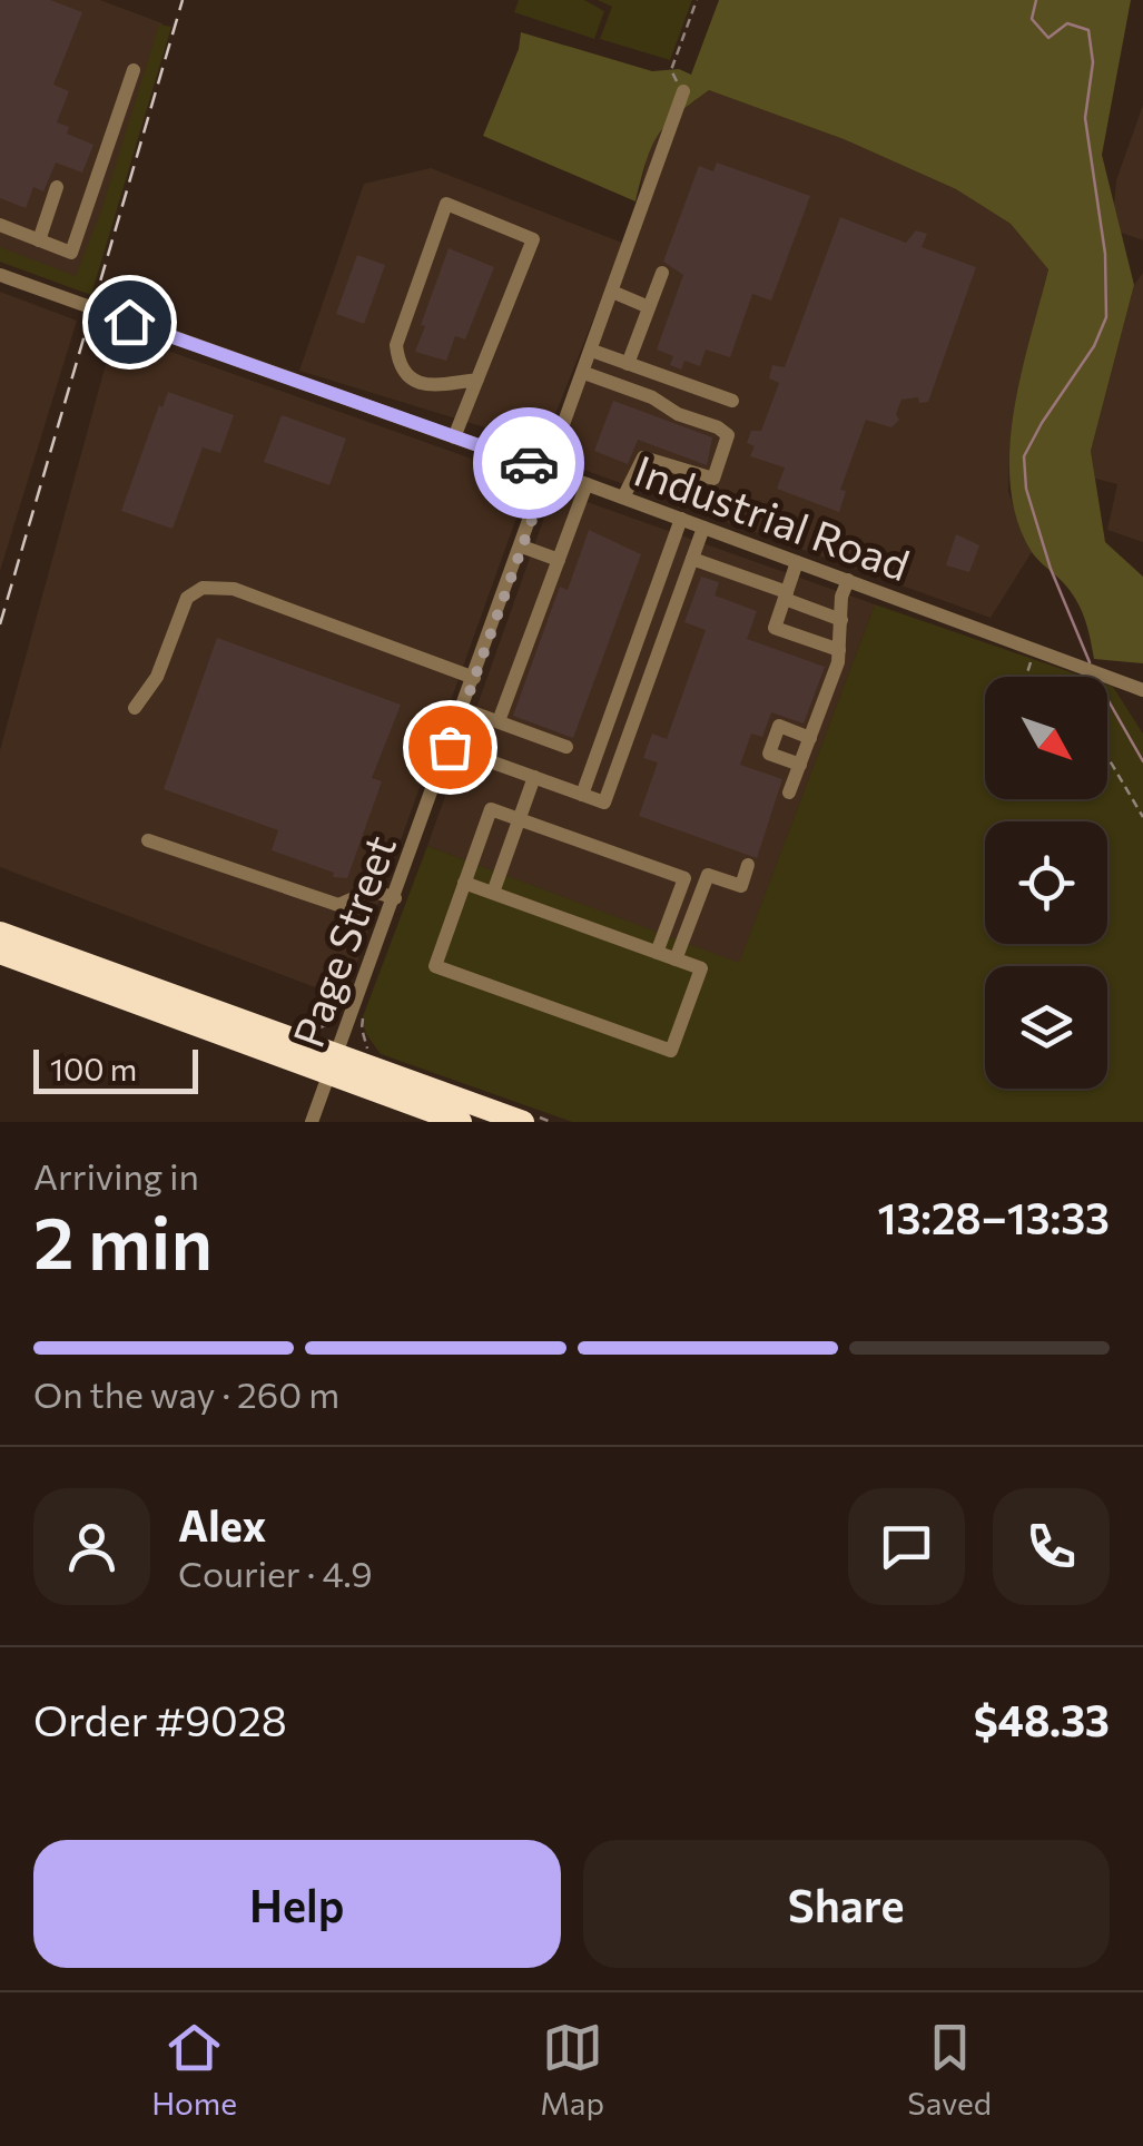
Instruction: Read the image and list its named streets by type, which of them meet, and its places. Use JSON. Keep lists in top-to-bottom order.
{
  "streets": {
    "street": ["Industrial Road", "Page Street"]
  },
  "crossings": [
    ["Industrial Road", "Page Street"]
  ],
  "scale_bar": "100 m",
  "north": "bottom right",
  "page": {
    "scale": "100 m",
    "heading": ["2 min", "Arriving in", "13:28–13:33"],
    "panel": [
      "Alex",
      "Courier · 4.9",
      "Order #9028",
      "$48.33"
    ],
    "bar": "On the way · 260 m",
    "buttons": ["Help", "Share"],
    "tabs": ["Home", "Map", "Saved"]
  }
}
